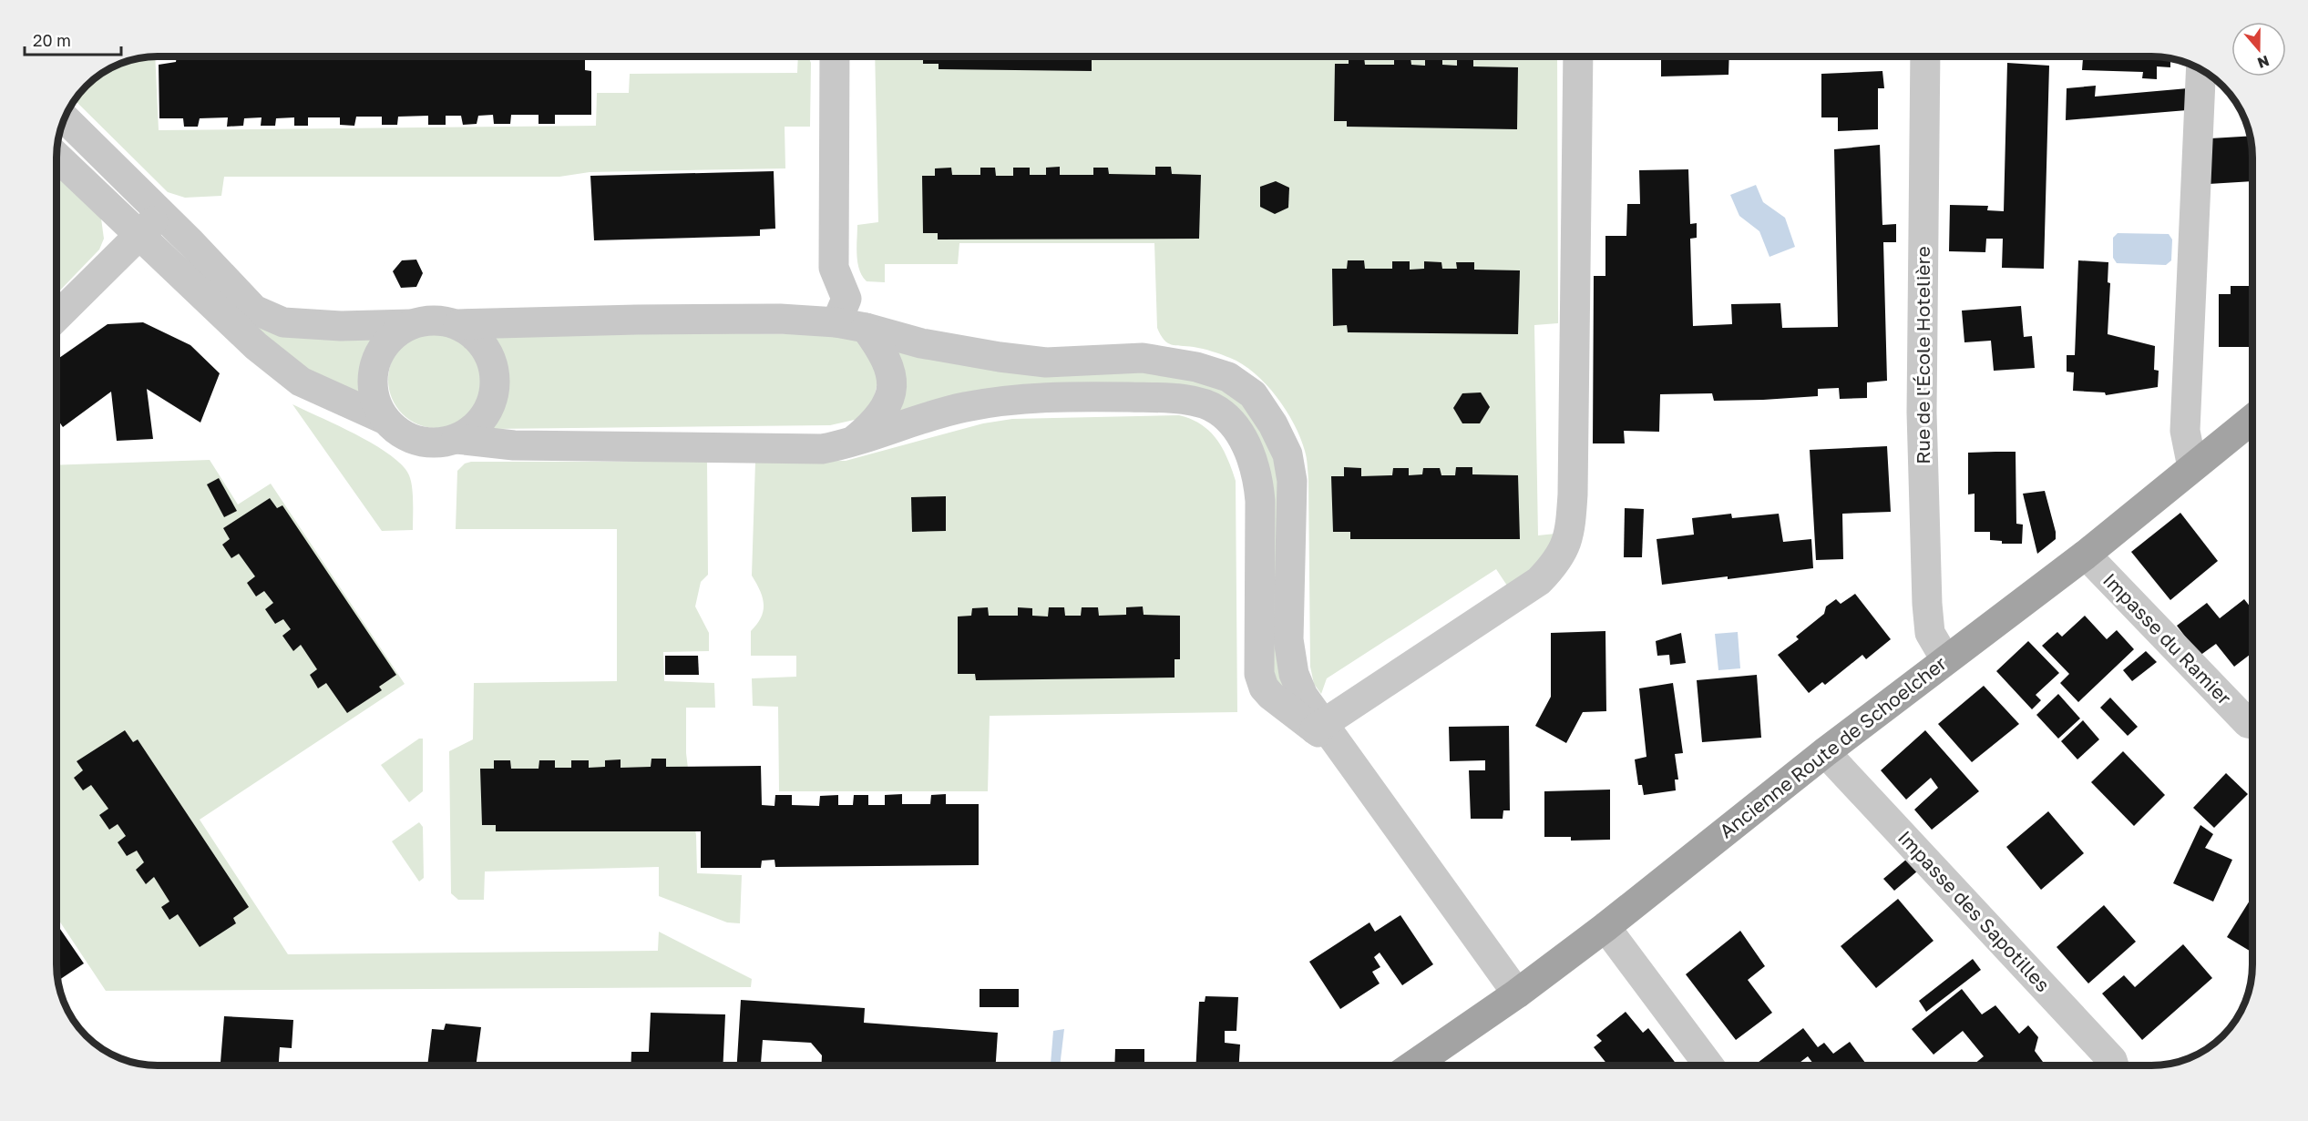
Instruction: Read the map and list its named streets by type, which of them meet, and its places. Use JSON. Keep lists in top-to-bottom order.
{
  "streets": {
    "main road": ["Ancienne Route de Schoelcher"],
    "street": ["Rue de l'École Hotelière", "Impasse du Ramier", "Impasse des Sapotilles"]
  },
  "crossings": [
    ["Rue de l'École Hotelière", "Ancienne Route de Schoelcher"],
    ["Impasse du Ramier", "Ancienne Route de Schoelcher"],
    ["Ancienne Route de Schoelcher", "Impasse des Sapotilles"]
  ],
  "scale_bar": "20 m",
  "north": "bottom"
}
